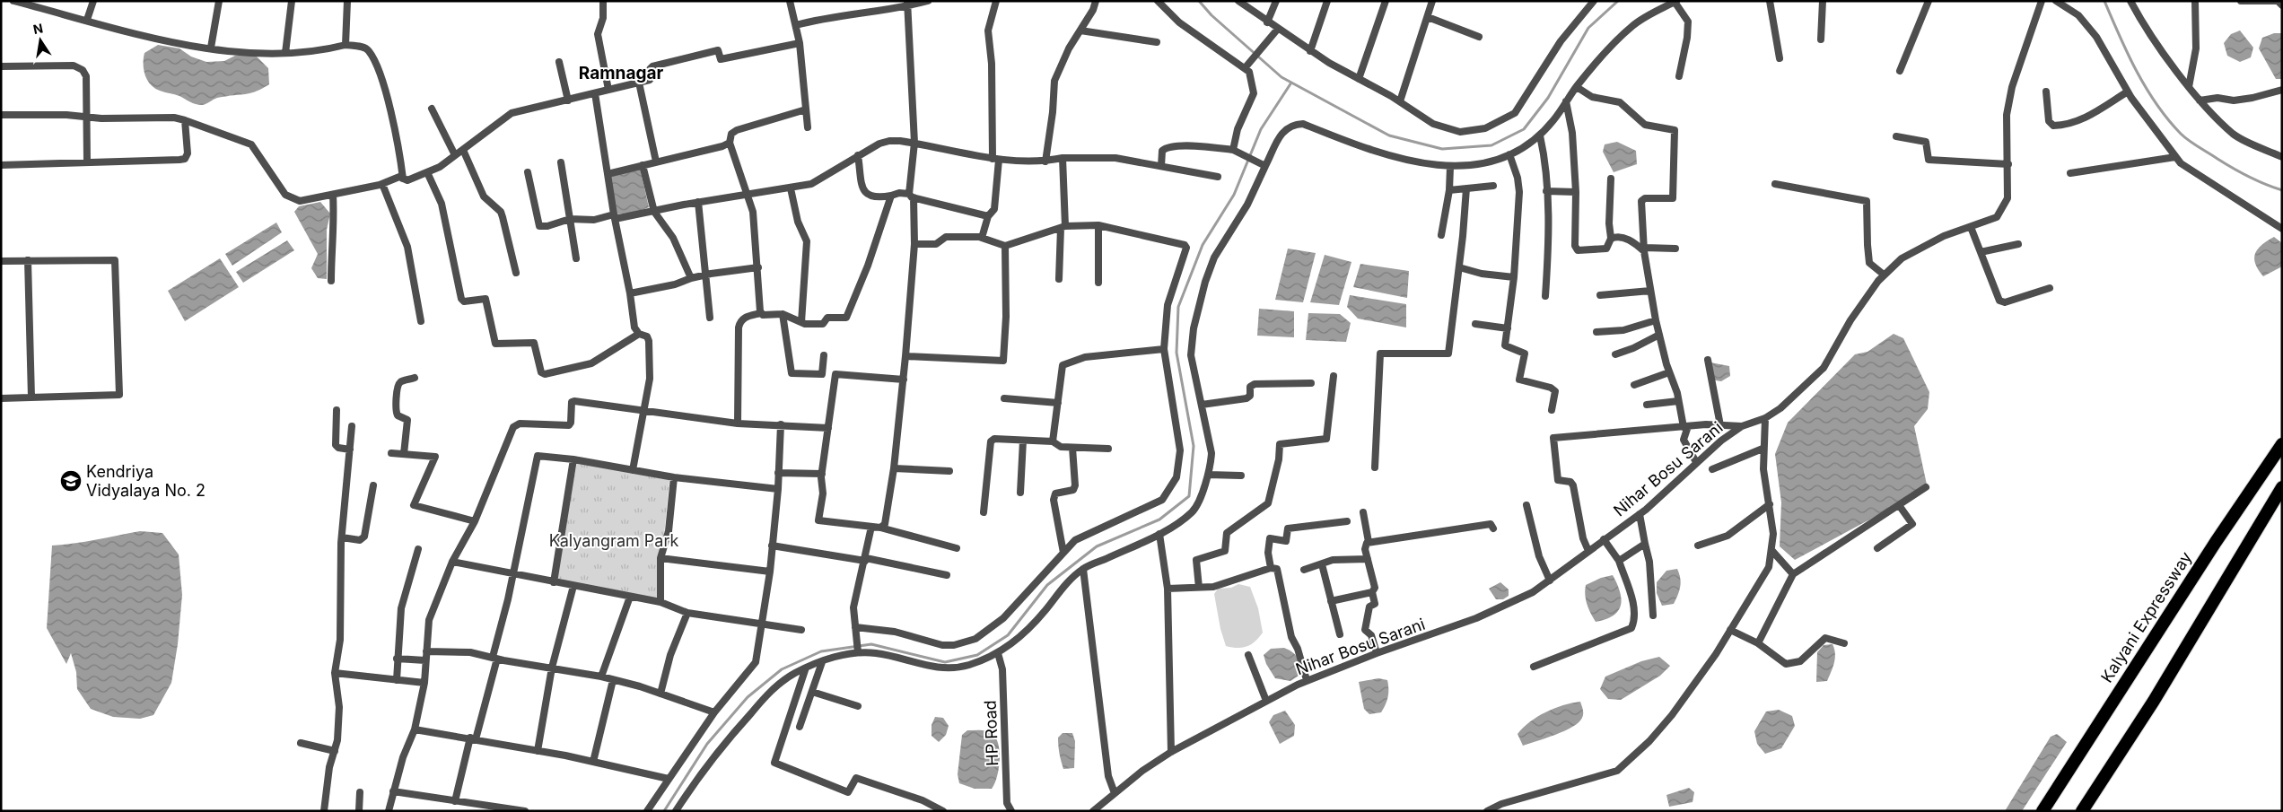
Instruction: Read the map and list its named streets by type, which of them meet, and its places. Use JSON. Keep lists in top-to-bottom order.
{
  "streets": {
    "highway": ["Kalyani Expressway"],
    "street": ["Nihar Bosu Sarani", "HP Road"]
  },
  "districts": ["Ramnagar"],
  "parks": ["Kalyangram Park"],
  "places": {
    "school or university": ["Kendriya Vidyalaya No. 2"]
  },
  "north": "top"
}
